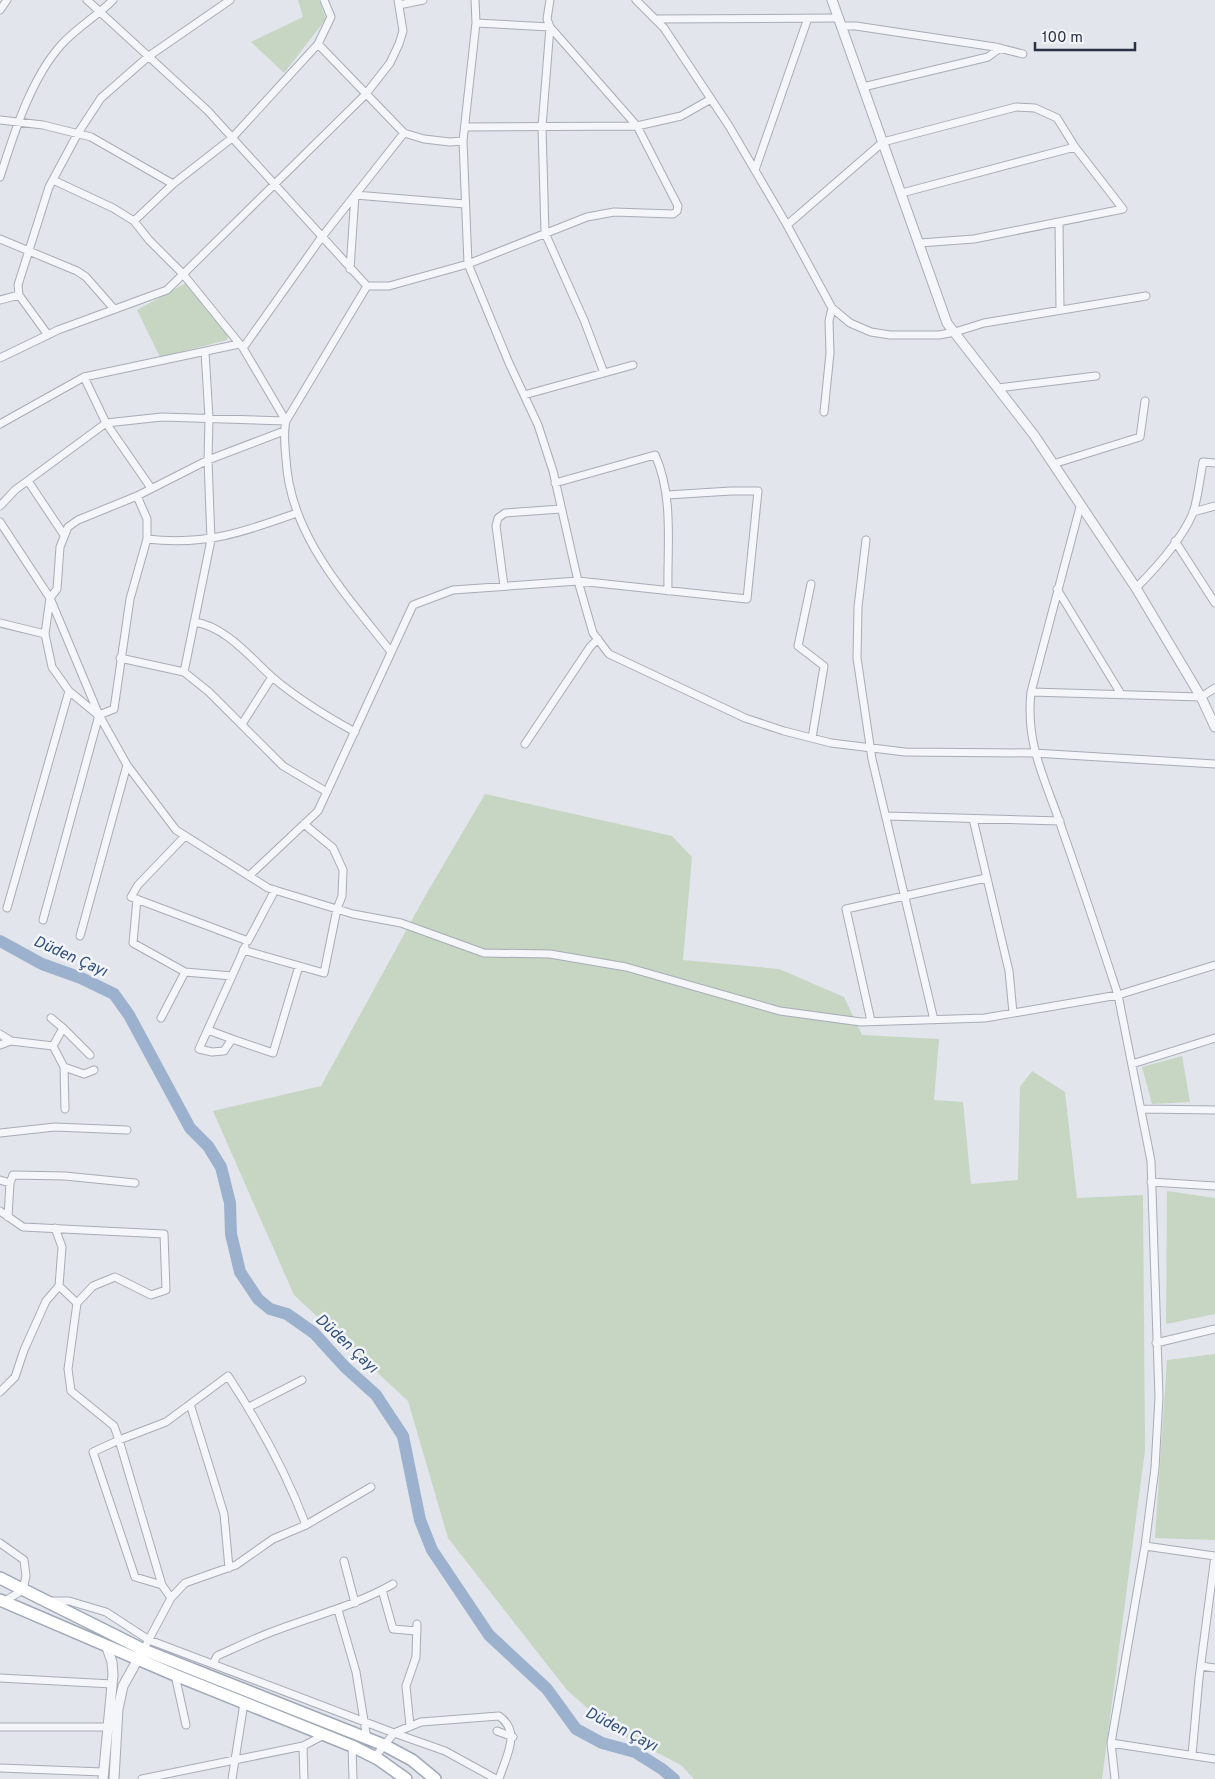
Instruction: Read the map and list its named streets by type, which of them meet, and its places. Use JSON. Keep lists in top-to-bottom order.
{
  "water": ["Düden Çayı"],
  "scale_bar": "100 m"
}
